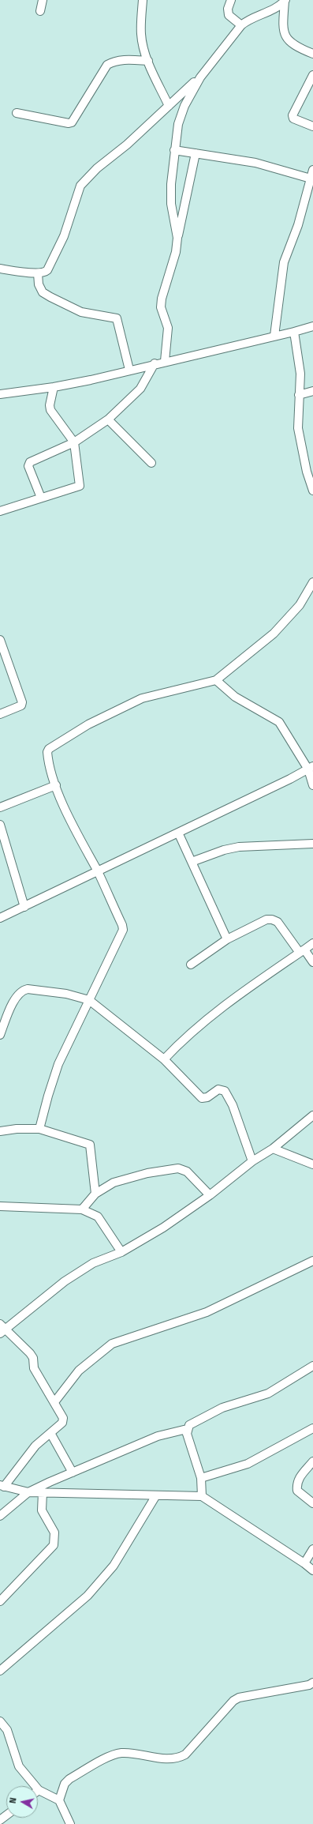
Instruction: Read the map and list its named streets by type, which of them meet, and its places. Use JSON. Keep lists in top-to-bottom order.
{
  "north": "left"
}
